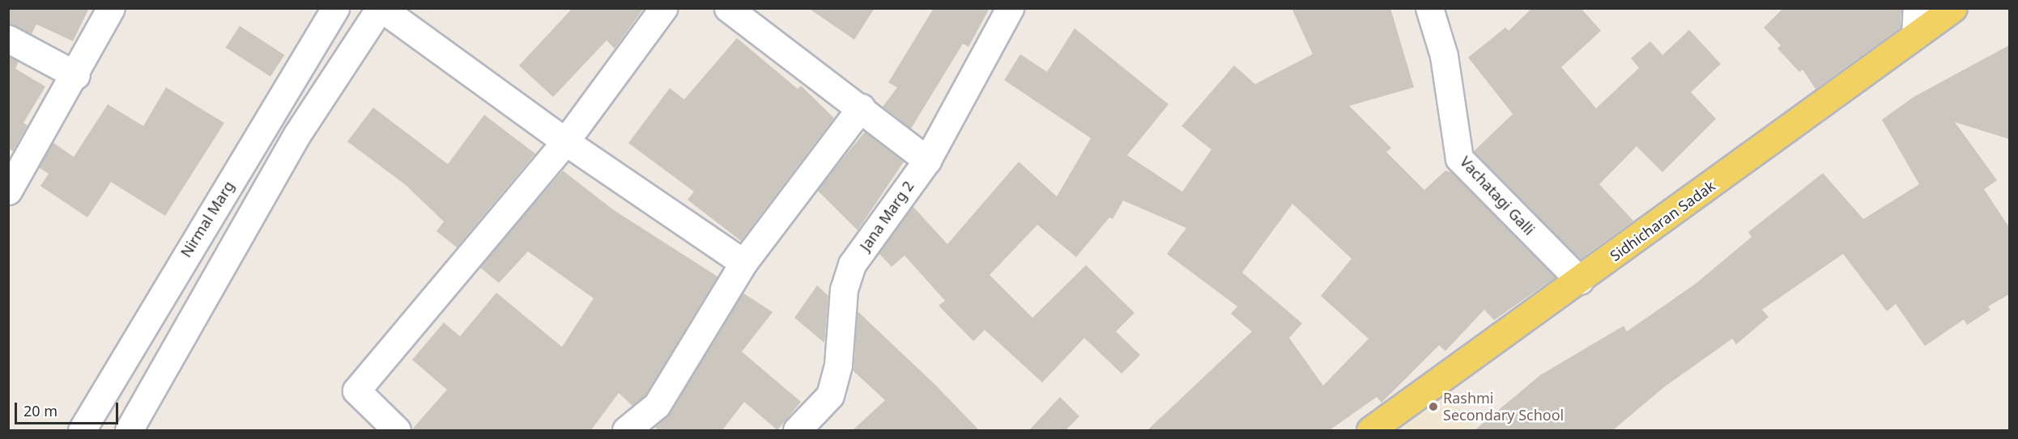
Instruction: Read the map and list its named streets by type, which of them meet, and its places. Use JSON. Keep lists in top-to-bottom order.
{
  "streets": {
    "main road": ["Sidhicharan Sadak"],
    "street": ["Vachatagi Galli", "Jana Marg 2", "Nirmal Marg"]
  },
  "crossings": [
    ["Vachatagi Galli", "Sidhicharan Sadak"]
  ],
  "places": ["Rashmi Secondary School"],
  "scale_bar": "20 m"
}
